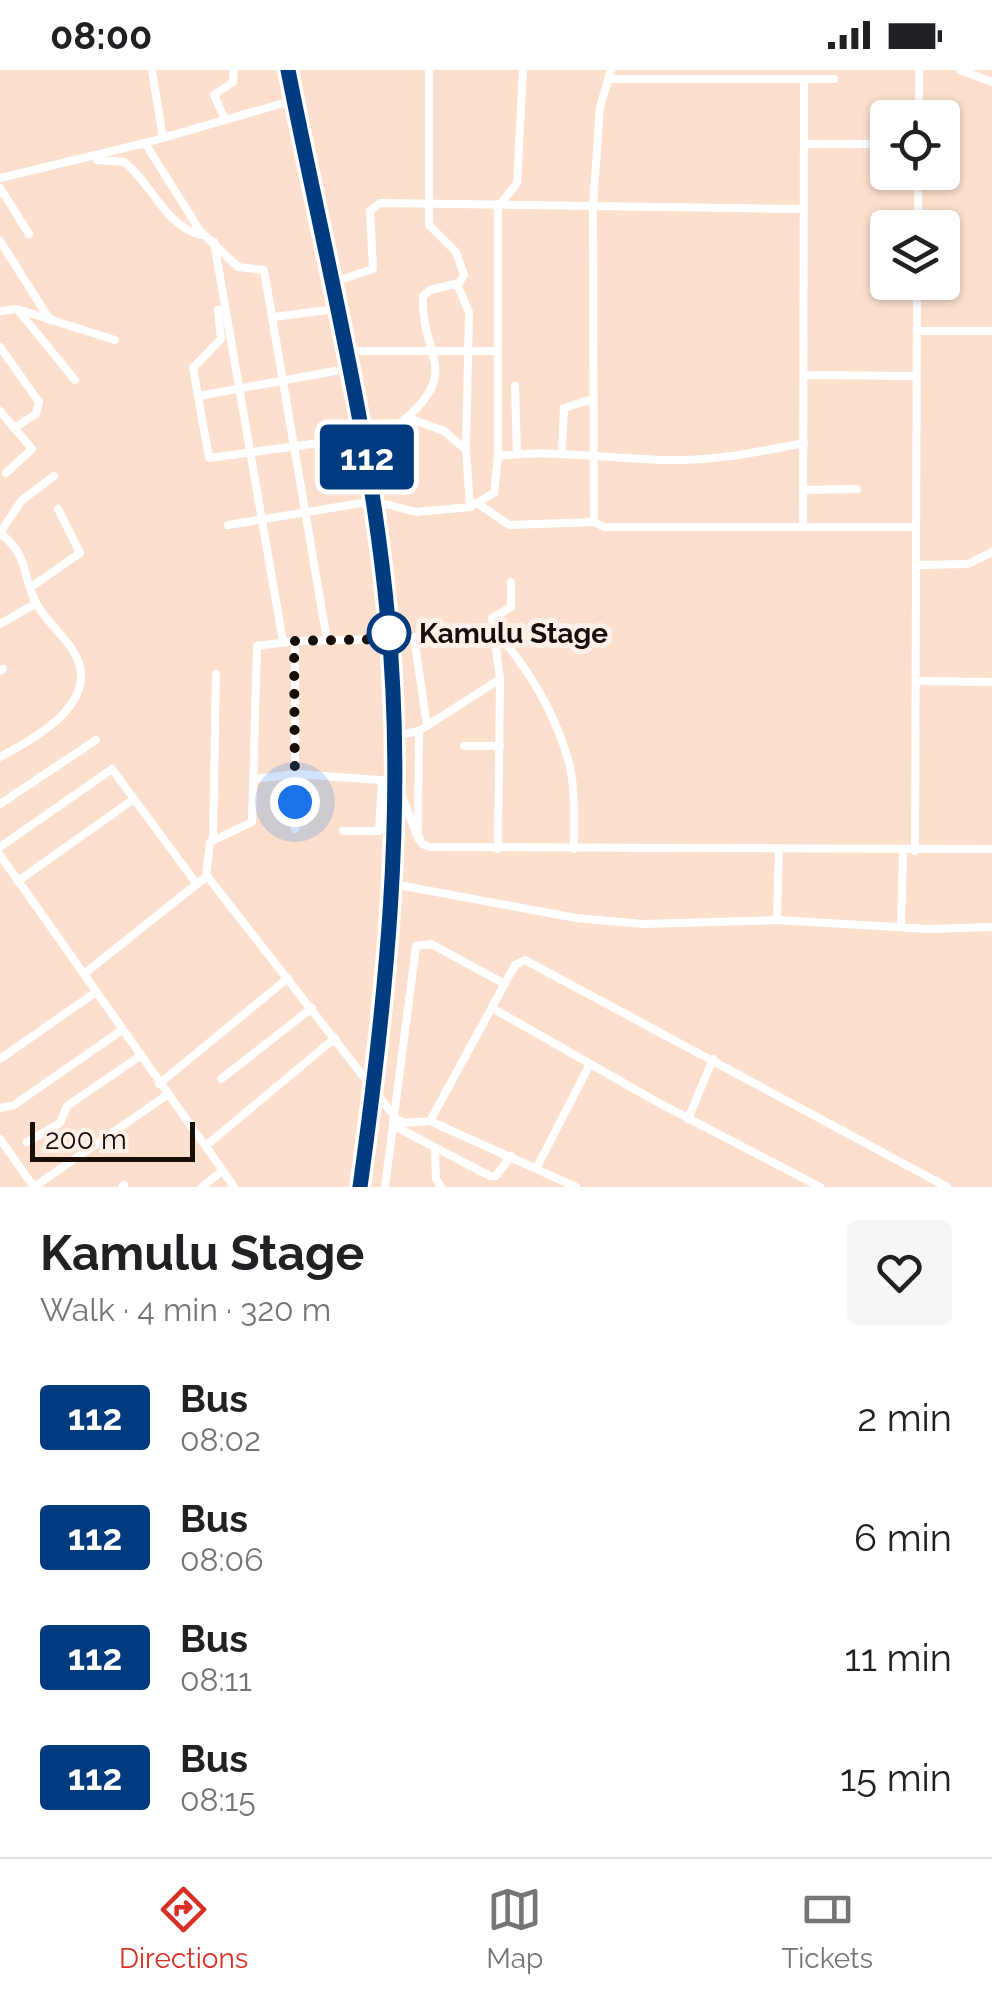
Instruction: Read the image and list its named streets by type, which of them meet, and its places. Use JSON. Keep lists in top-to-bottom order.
{
  "places": ["Kamulu Stage"],
  "lines": ["bus line 112"],
  "scale_bar": "200 m",
  "page": {
    "status": "08:00",
    "on_map": "112",
    "scale": "200 m",
    "heading": ["Kamulu Stage", "Walk · 4 min · 320 m"],
    "list": [
      {
        "mark": "112",
        "name": "Bus",
        "note": "08:02",
        "value": "2 min"
      },
      {
        "mark": "112",
        "name": "Bus",
        "note": "08:06",
        "value": "6 min"
      },
      {
        "mark": "112",
        "name": "Bus",
        "note": "08:11",
        "value": "11 min"
      },
      {
        "mark": "112",
        "name": "Bus",
        "note": "08:15",
        "value": "15 min"
      }
    ],
    "tabs": ["Directions", "Map", "Tickets"]
  }
}
